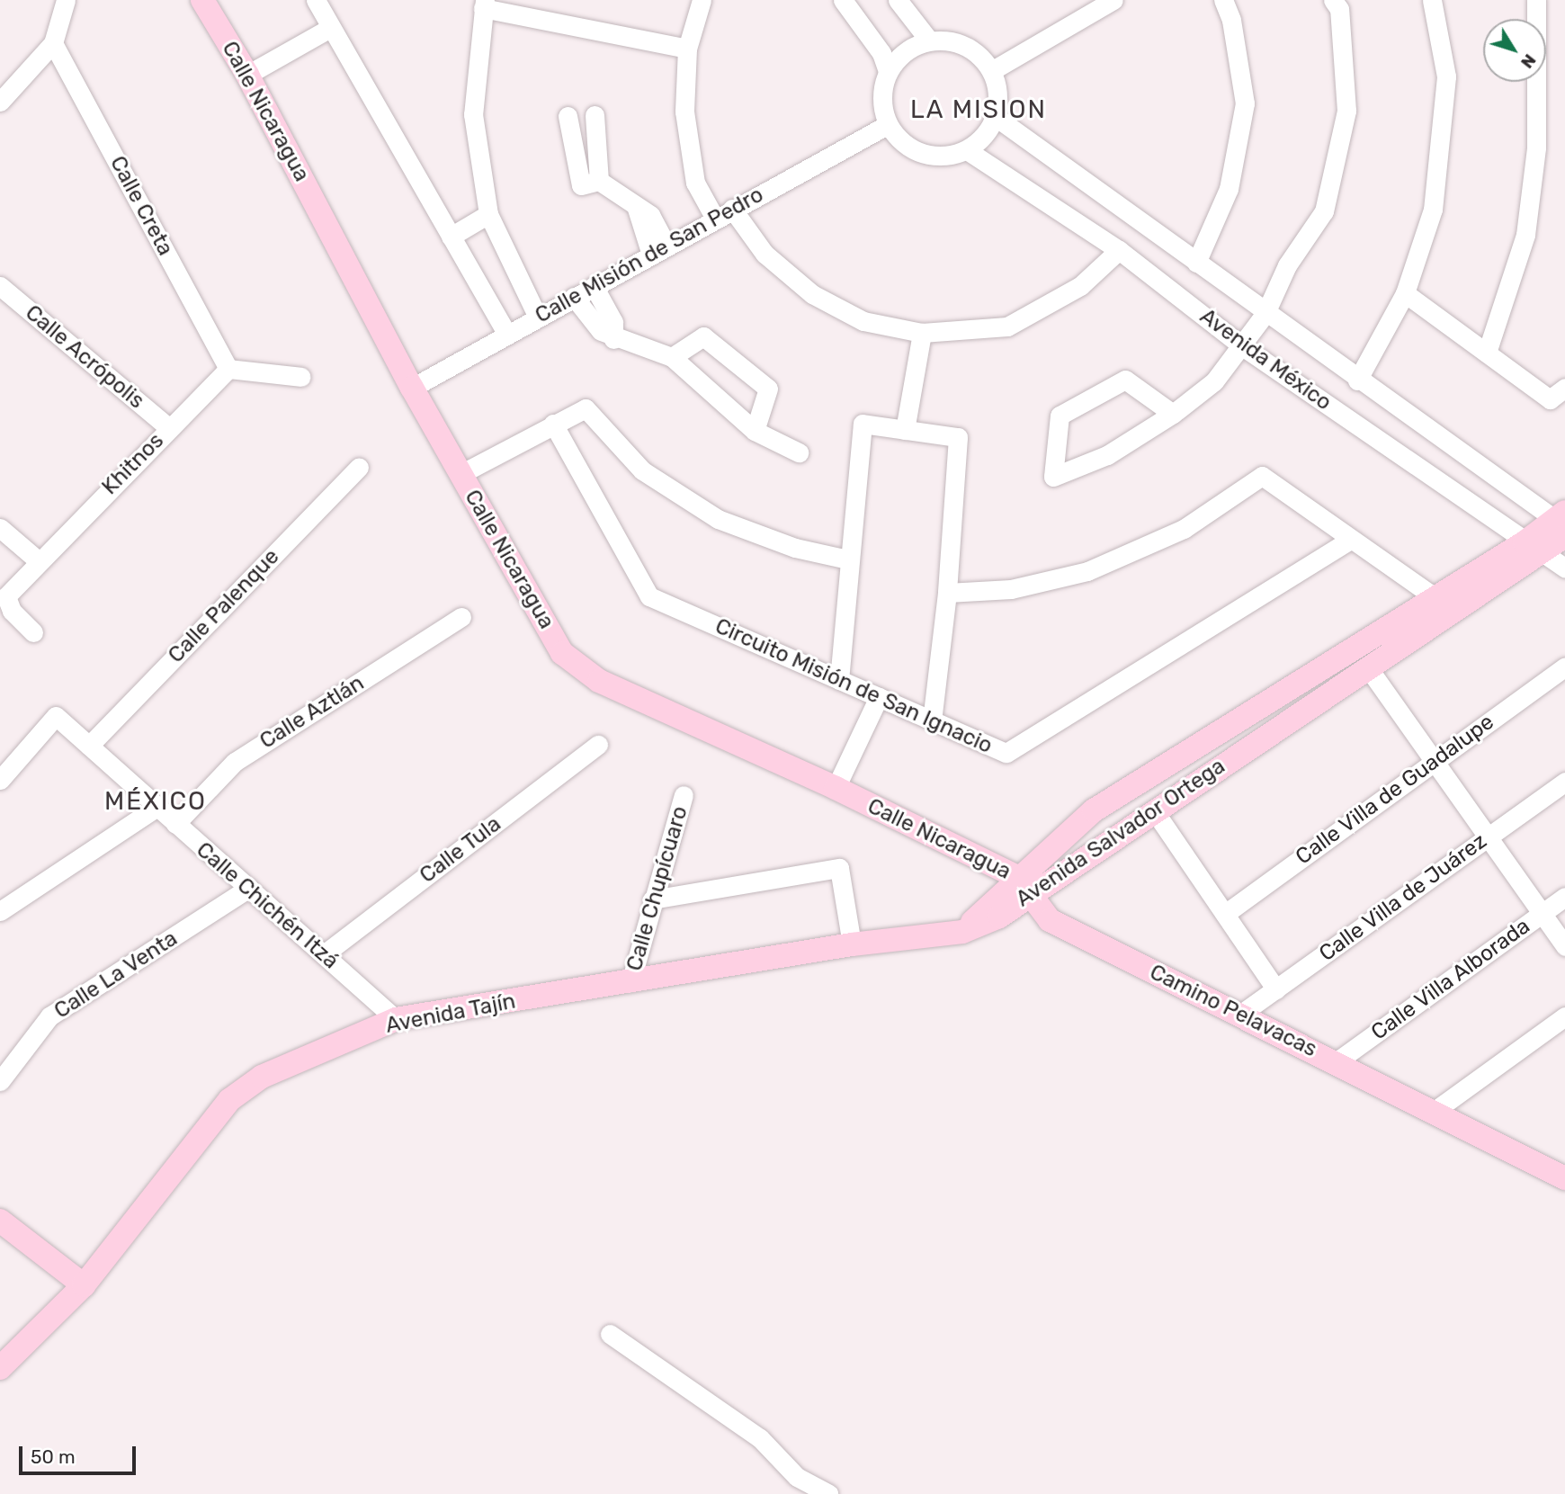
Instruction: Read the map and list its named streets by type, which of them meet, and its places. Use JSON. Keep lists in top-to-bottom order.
{
  "streets": {
    "main road": [
      "Calle Nicaragua",
      "Avenida Salvador Ortega",
      "Camino Pelavacas",
      "Avenida Tajín"
    ],
    "street": [
      "Calle Creta",
      "Calle Misión de San Pedro",
      "Calle Acrópolis",
      "Avenida México",
      "Khitnos",
      "Calle Palenque",
      "Circuito Misión de San Ignacio",
      "Calle Aztlán",
      "Calle Villa de Guadalupe",
      "Calle Tula",
      "Calle Chupícuaro",
      "Calle Villa de Juárez",
      "Calle Chichén Itzá",
      "Calle La Venta",
      "Calle Villa Alborada"
    ]
  },
  "crossings": [
    ["Calle Nicaragua", "Calle Misión de San Pedro"],
    ["Calle Nicaragua", "Avenida Salvador Ortega"],
    ["Calle Nicaragua", "Camino Pelavacas"],
    ["Calle Creta", "Khitnos"],
    ["Calle Misión de San Pedro", "Avenida México"],
    ["Calle Acrópolis", "Khitnos"],
    ["Avenida México", "Avenida Salvador Ortega"],
    ["Calle Palenque", "Calle Chichén Itzá"],
    ["Calle Aztlán", "Calle Chichén Itzá"],
    ["Avenida Salvador Ortega", "Camino Pelavacas"],
    ["Avenida Salvador Ortega", "Avenida Tajín"],
    ["Calle Tula", "Calle Chichén Itzá"],
    ["Calle Chupícuaro", "Avenida Tajín"],
    ["Calle Villa de Juárez", "Camino Pelavacas"],
    ["Calle Chichén Itzá", "Calle La Venta"],
    ["Calle Chichén Itzá", "Avenida Tajín"],
    ["Calle Villa Alborada", "Camino Pelavacas"]
  ],
  "districts": ["LA MISION", "MÉXICO"],
  "scale_bar": "50 m",
  "north": "bottom right"
}
